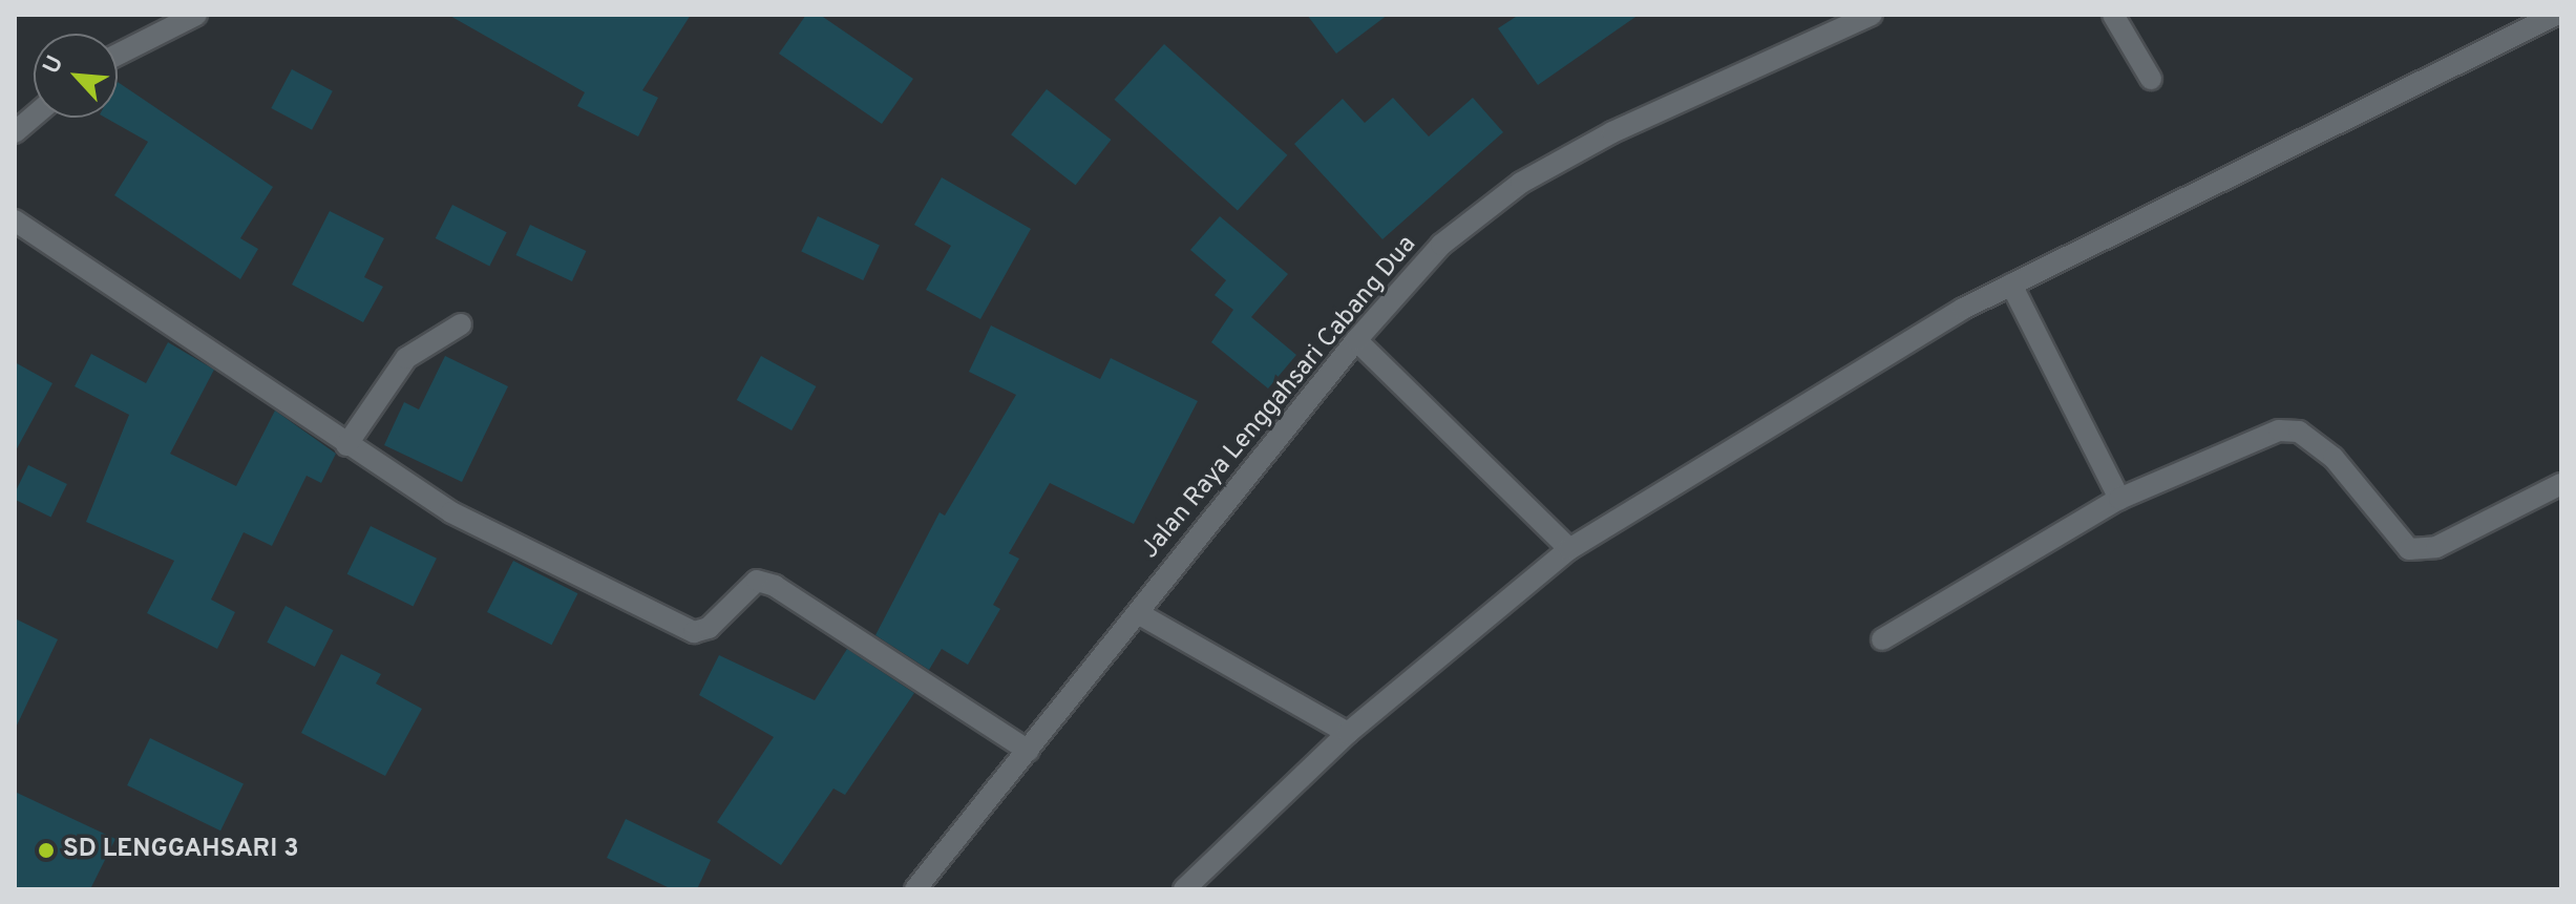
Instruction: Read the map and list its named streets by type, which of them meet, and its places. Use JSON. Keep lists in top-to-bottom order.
{
  "streets": {
    "street": ["Jalan Raya Lenggahsari Cabang Dua"]
  },
  "places": ["SD LENGGAHSARI 3"],
  "north": "top left"
}
